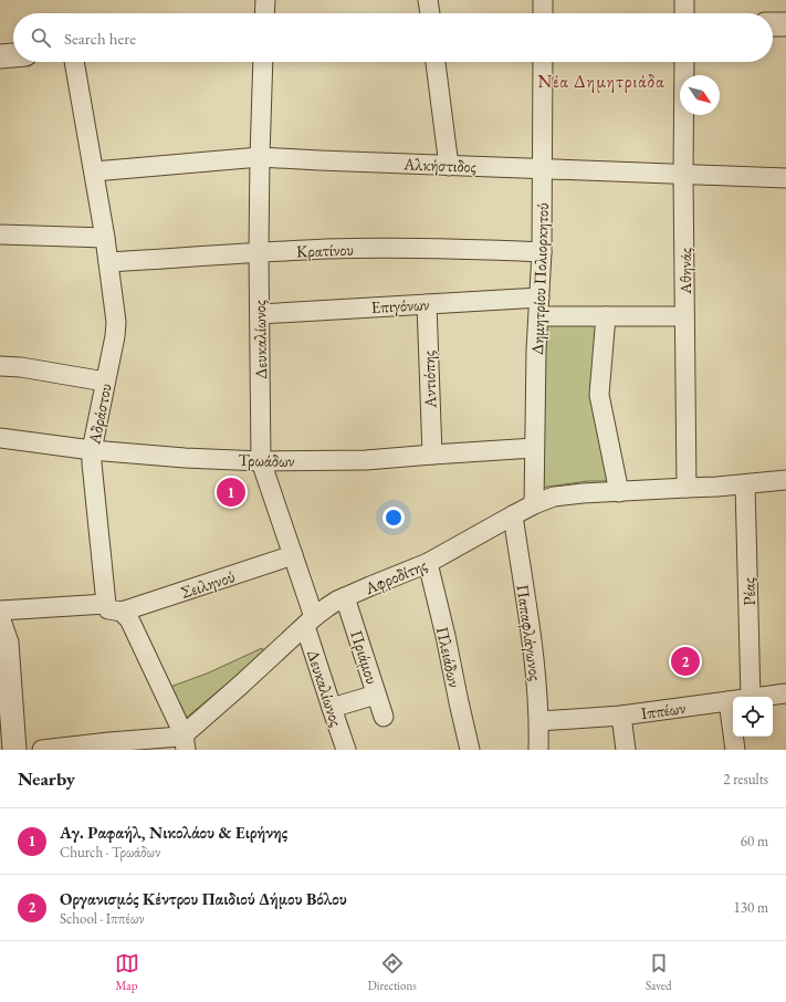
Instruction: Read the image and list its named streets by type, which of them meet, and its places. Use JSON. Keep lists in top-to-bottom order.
{
  "streets": {
    "street": [
      "Αλκήστιδος",
      "Κρατίνου",
      "Αθηνάς",
      "Δημητρίου Πολιορκητού",
      "Επιγόνων",
      "Δευκαλίωνος",
      "Αντιόπης",
      "Αδράστου",
      "Τρωάδων",
      "Αφροδίτης",
      "Σειληνού",
      "Ρέας",
      "Παπαφλάγωνος",
      "Πριάμου",
      "Πλειάδων",
      "Ιππέων"
    ]
  },
  "crossings": [
    ["Αλκήστιδος", "Αθηνάς"],
    ["Αλκήστιδος", "Δημητρίου Πολιορκητού"],
    ["Αλκήστιδος", "Δευκαλίωνος"],
    ["Αλκήστιδος", "Αδράστου"],
    ["Κρατίνου", "Δημητρίου Πολιορκητού"],
    ["Κρατίνου", "Δευκαλίωνος"],
    ["Κρατίνου", "Αδράστου"],
    ["Αθηνάς", "Αφροδίτης"],
    ["Δημητρίου Πολιορκητού", "Επιγόνων"],
    ["Δημητρίου Πολιορκητού", "Τρωάδων"],
    ["Δημητρίου Πολιορκητού", "Αφροδίτης"],
    ["Επιγόνων", "Δευκαλίωνος"],
    ["Επιγόνων", "Αντιόπης"],
    ["Δευκαλίωνος", "Τρωάδων"],
    ["Δευκαλίωνος", "Αφροδίτης"],
    ["Δευκαλίωνος", "Σειληνού"],
    ["Αντιόπης", "Τρωάδων"],
    ["Αδράστου", "Τρωάδων"],
    ["Αδράστου", "Αφροδίτης"],
    ["Αδράστου", "Σειληνού"],
    ["Αφροδίτης", "Ρέας"],
    ["Αφροδίτης", "Παπαφλάγωνος"],
    ["Αφροδίτης", "Πριάμου"],
    ["Αφροδίτης", "Πλειάδων"],
    ["Παπαφλάγωνος", "Ιππέων"]
  ],
  "districts": ["Νέα Δημητριάδα"],
  "north": "bottom right",
  "page": {
    "search": "Search here",
    "pins": ["1", "2"],
    "heading": ["Nearby", "2 results"],
    "list": [
      {
        "mark": "1",
        "name": "Αγ. Ραφαήλ, Νικολάου & Ειρήνης",
        "note": "Church · Τρωάδων",
        "value": "60 m"
      },
      {
        "mark": "2",
        "name": "Οργανισμός Κέντρου Παιδιού Δήμου Βόλου",
        "note": "School · Ιππέων",
        "value": "130 m"
      }
    ],
    "nav": ["Map", "Directions", "Saved"]
  }
}
